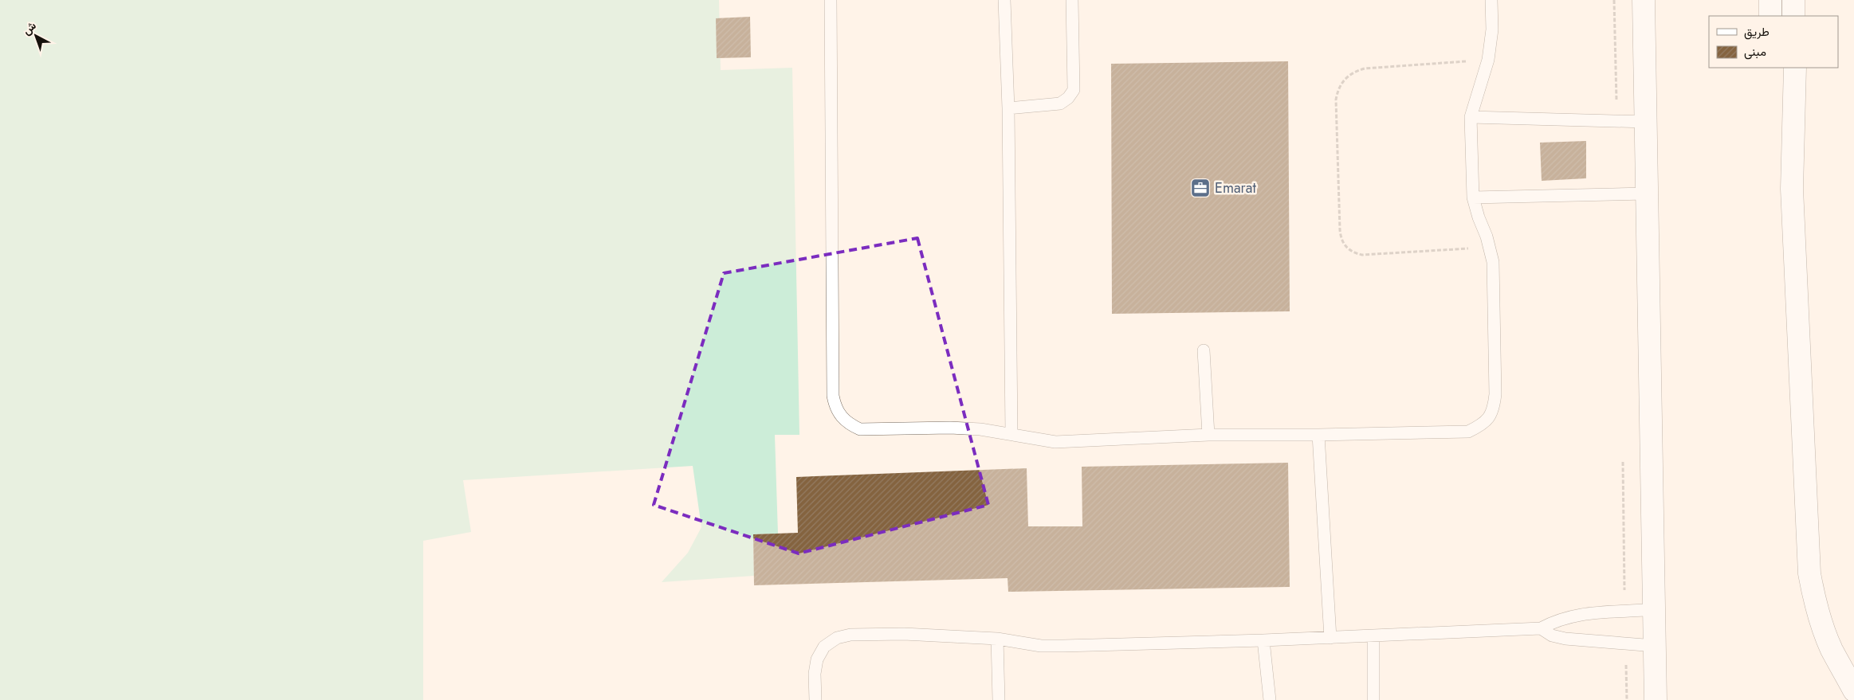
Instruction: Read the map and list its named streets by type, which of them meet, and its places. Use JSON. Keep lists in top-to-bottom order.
{
  "places": {
    "office": ["Emarat"]
  },
  "legend": ["طريق", "مبنى"],
  "north": "top left"
}
